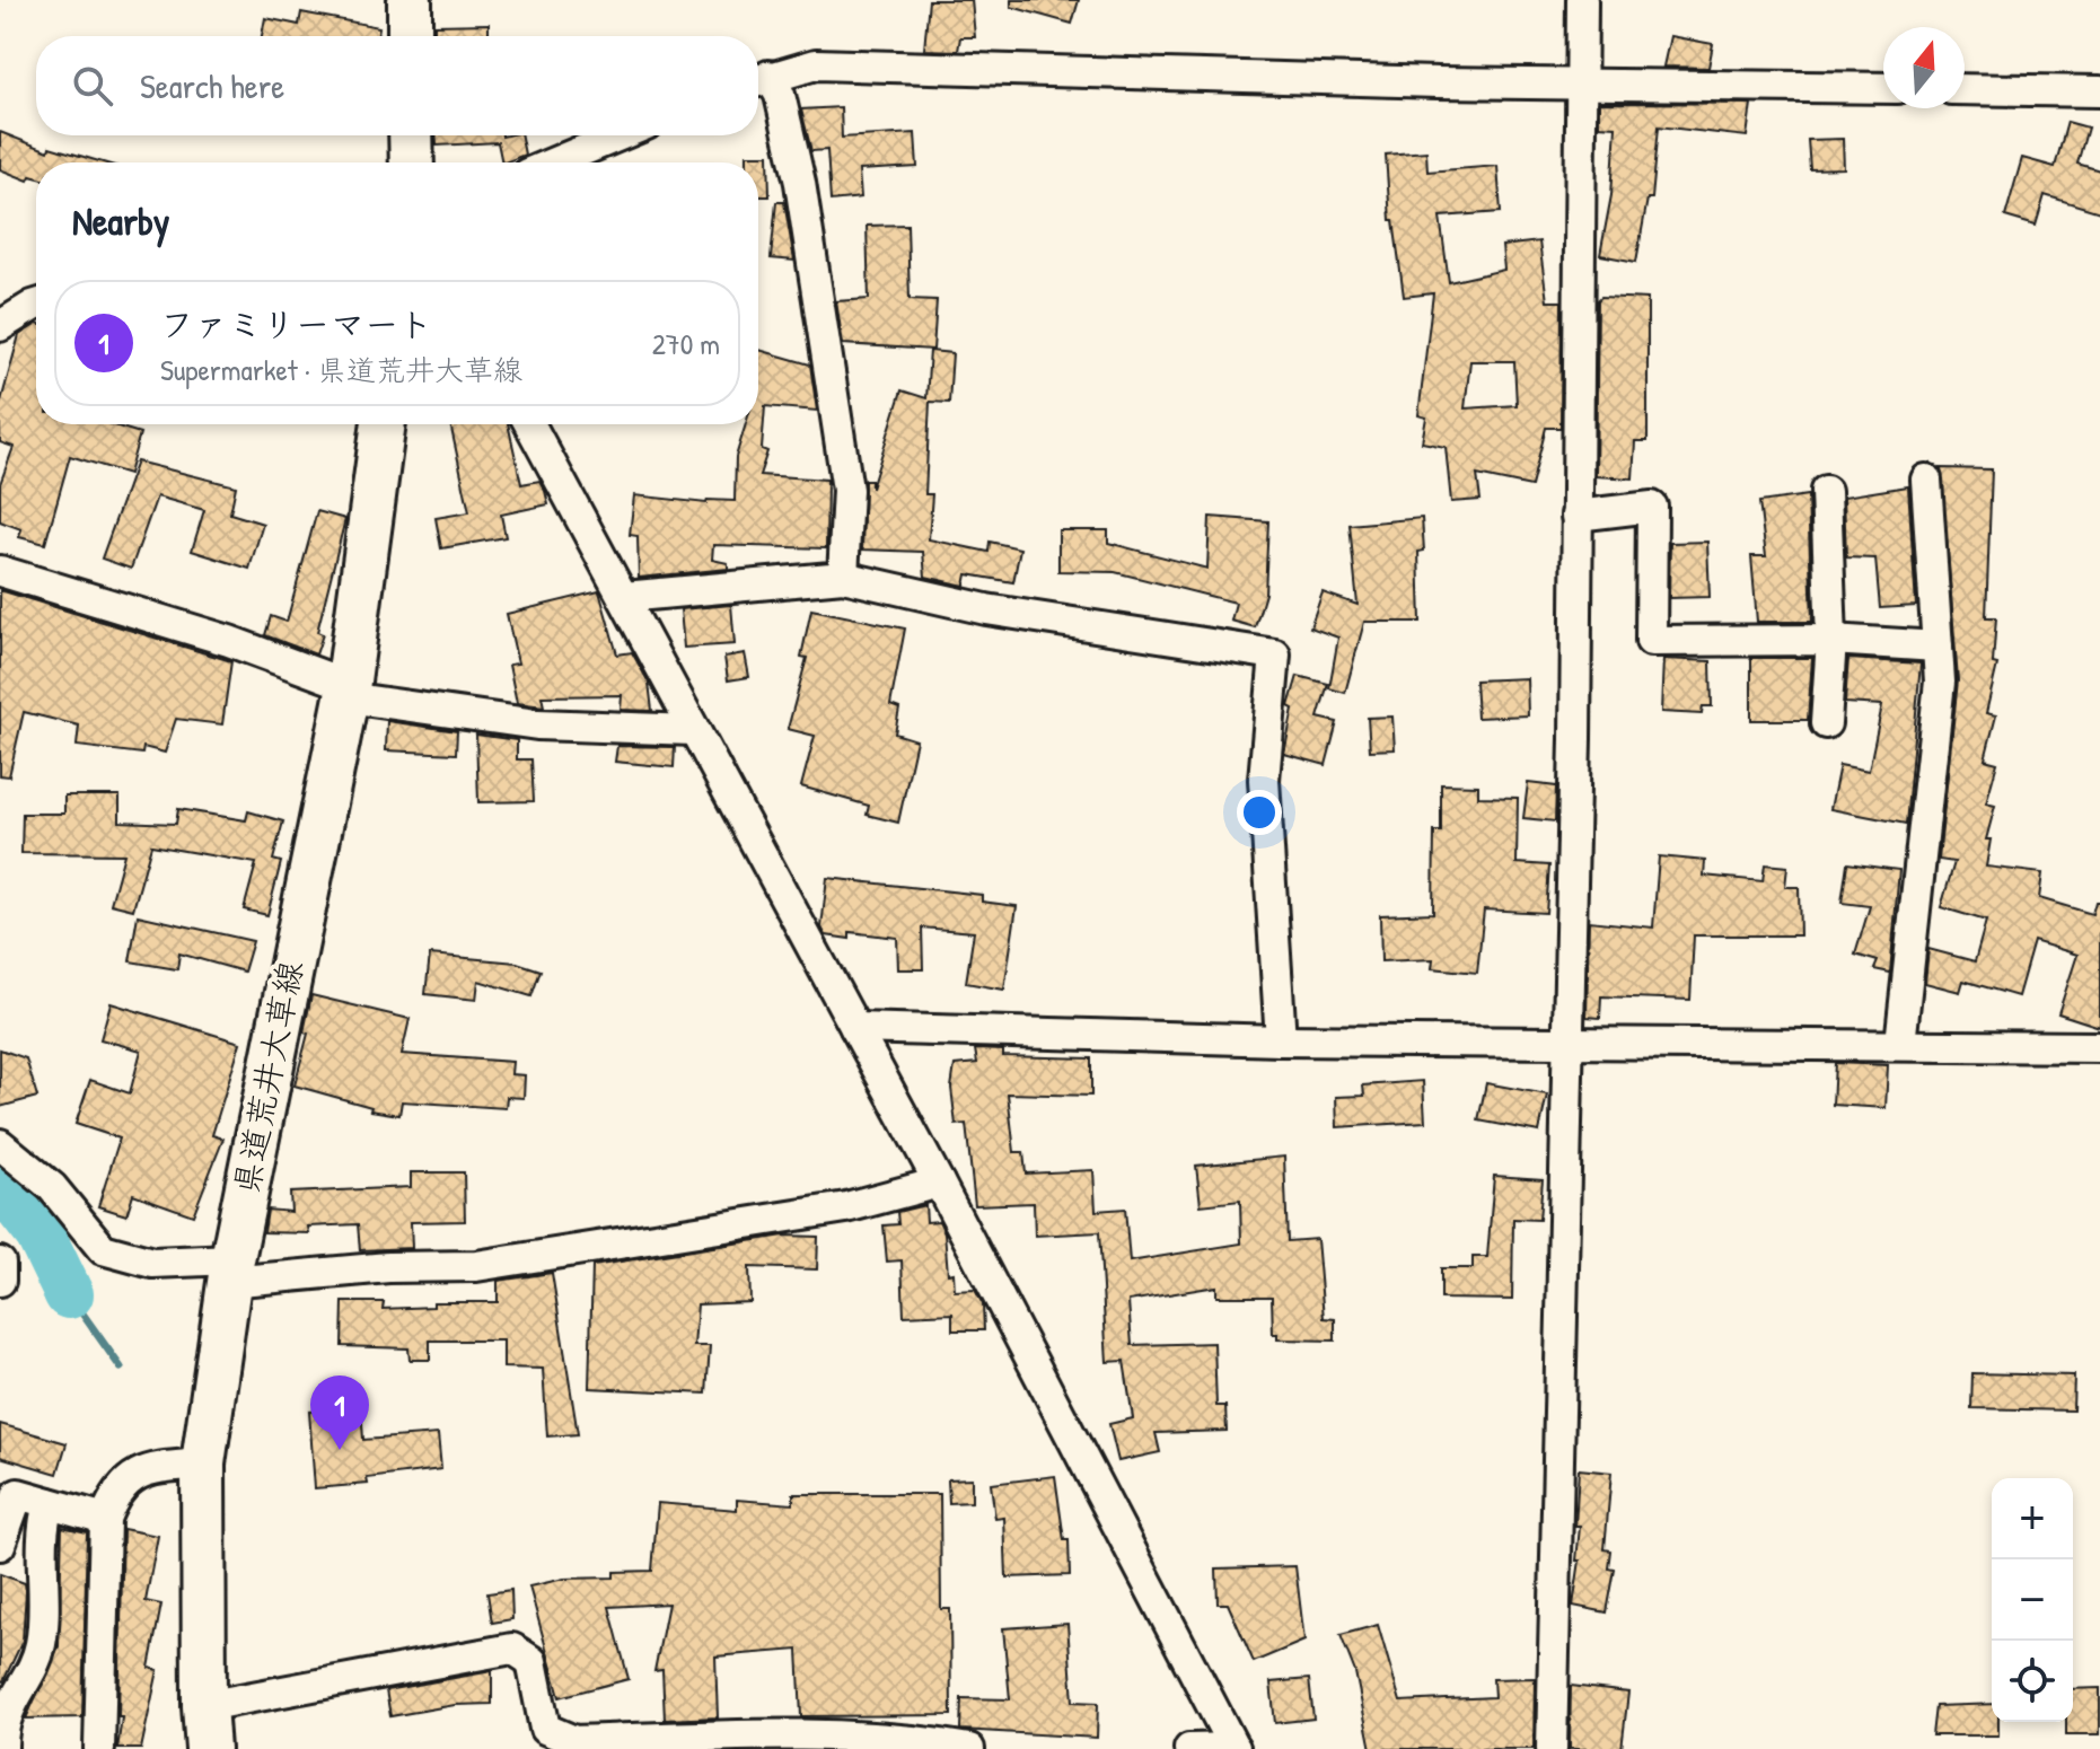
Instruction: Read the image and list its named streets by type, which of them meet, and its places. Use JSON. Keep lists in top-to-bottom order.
{
  "streets": {
    "main road": ["県道荒井大草線"]
  },
  "north": "top",
  "page": {
    "search": "Search here",
    "heading": "Nearby",
    "list": [
      {
        "mark": "1",
        "name": "ファミリーマート",
        "note": "Supermarket · 県道荒井大草線",
        "value": "270 m"
      }
    ],
    "pins": "1",
    "map_buttons": ["+", "−"]
  }
}
